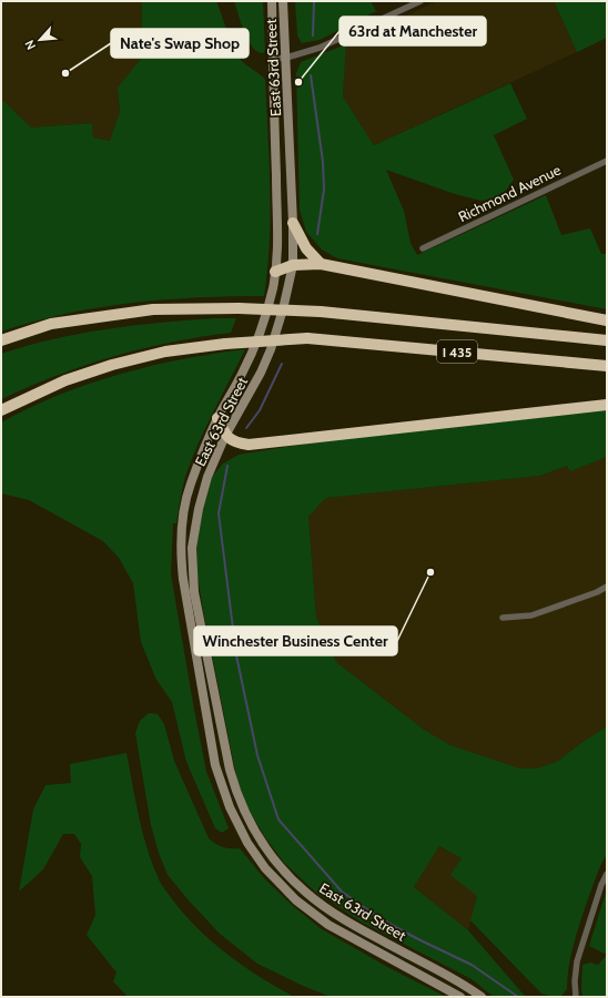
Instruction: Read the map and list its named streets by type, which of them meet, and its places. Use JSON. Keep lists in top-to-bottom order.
{
  "streets": {
    "highway": ["I 435"],
    "main road": ["East 63rd Street"],
    "street": ["Richmond Avenue"]
  },
  "places": ["Nate's Swap Shop", "63rd at Manchester", "Winchester Business Center"],
  "north": "bottom left"
}
